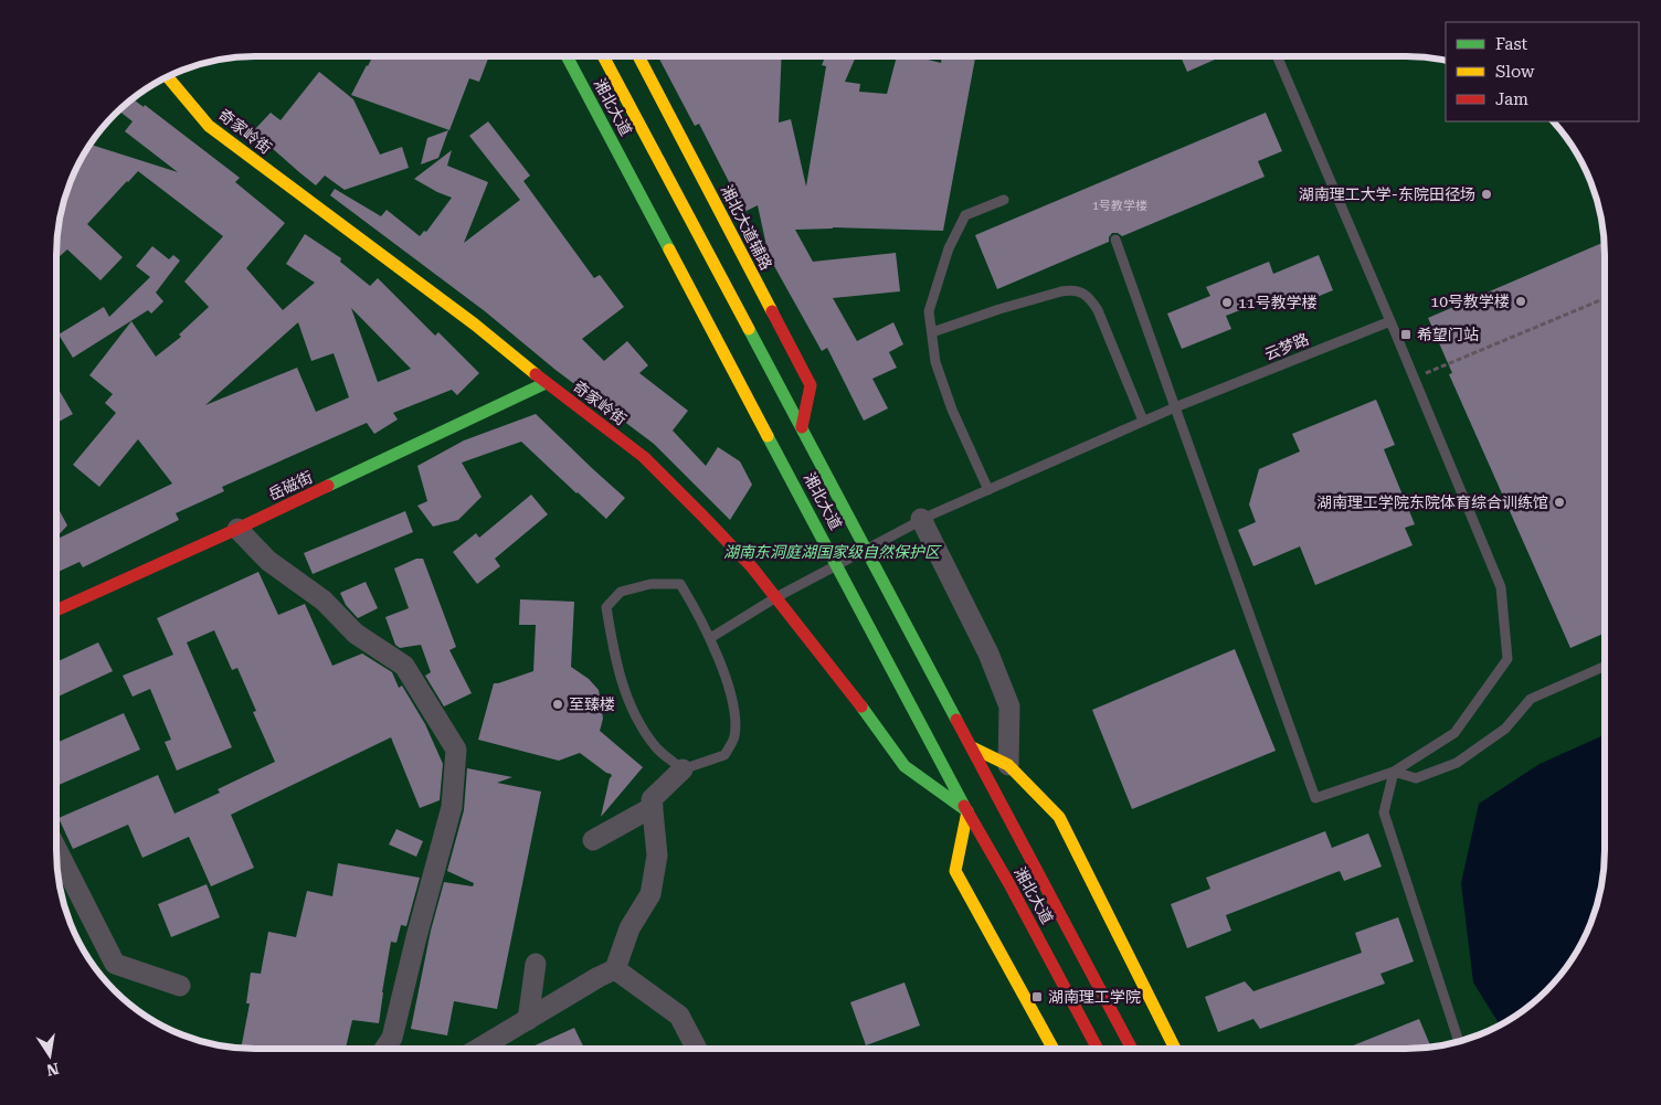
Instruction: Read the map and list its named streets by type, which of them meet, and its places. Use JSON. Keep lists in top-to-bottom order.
{
  "streets": {
    "main road": [
      "湘北大道",
      "奇家岭街",
      "湘北大道辅路",
      "岳磁街"
    ],
    "lane": ["云梦路"]
  },
  "crossings": [
    ["湘北大道", "奇家岭街"],
    ["湘北大道", "湘北大道辅路"],
    ["奇家岭街", "云梦路"],
    ["奇家岭街", "岳磁街"]
  ],
  "parks": ["湖南东洞庭湖国家级自然保护区"],
  "places": {
    "other": [
      "湖南理工大学-东院田径场",
      "10号教学楼",
      "11号教学楼",
      "湖南理工学院东院体育综合训练馆",
      "至臻楼"
    ],
    "transit": ["希望门站", "湖南理工学院"]
  },
  "house_numbers": ["1号教学楼"],
  "legend": ["Fast", "Slow", "Jam"],
  "north": "bottom"
}
